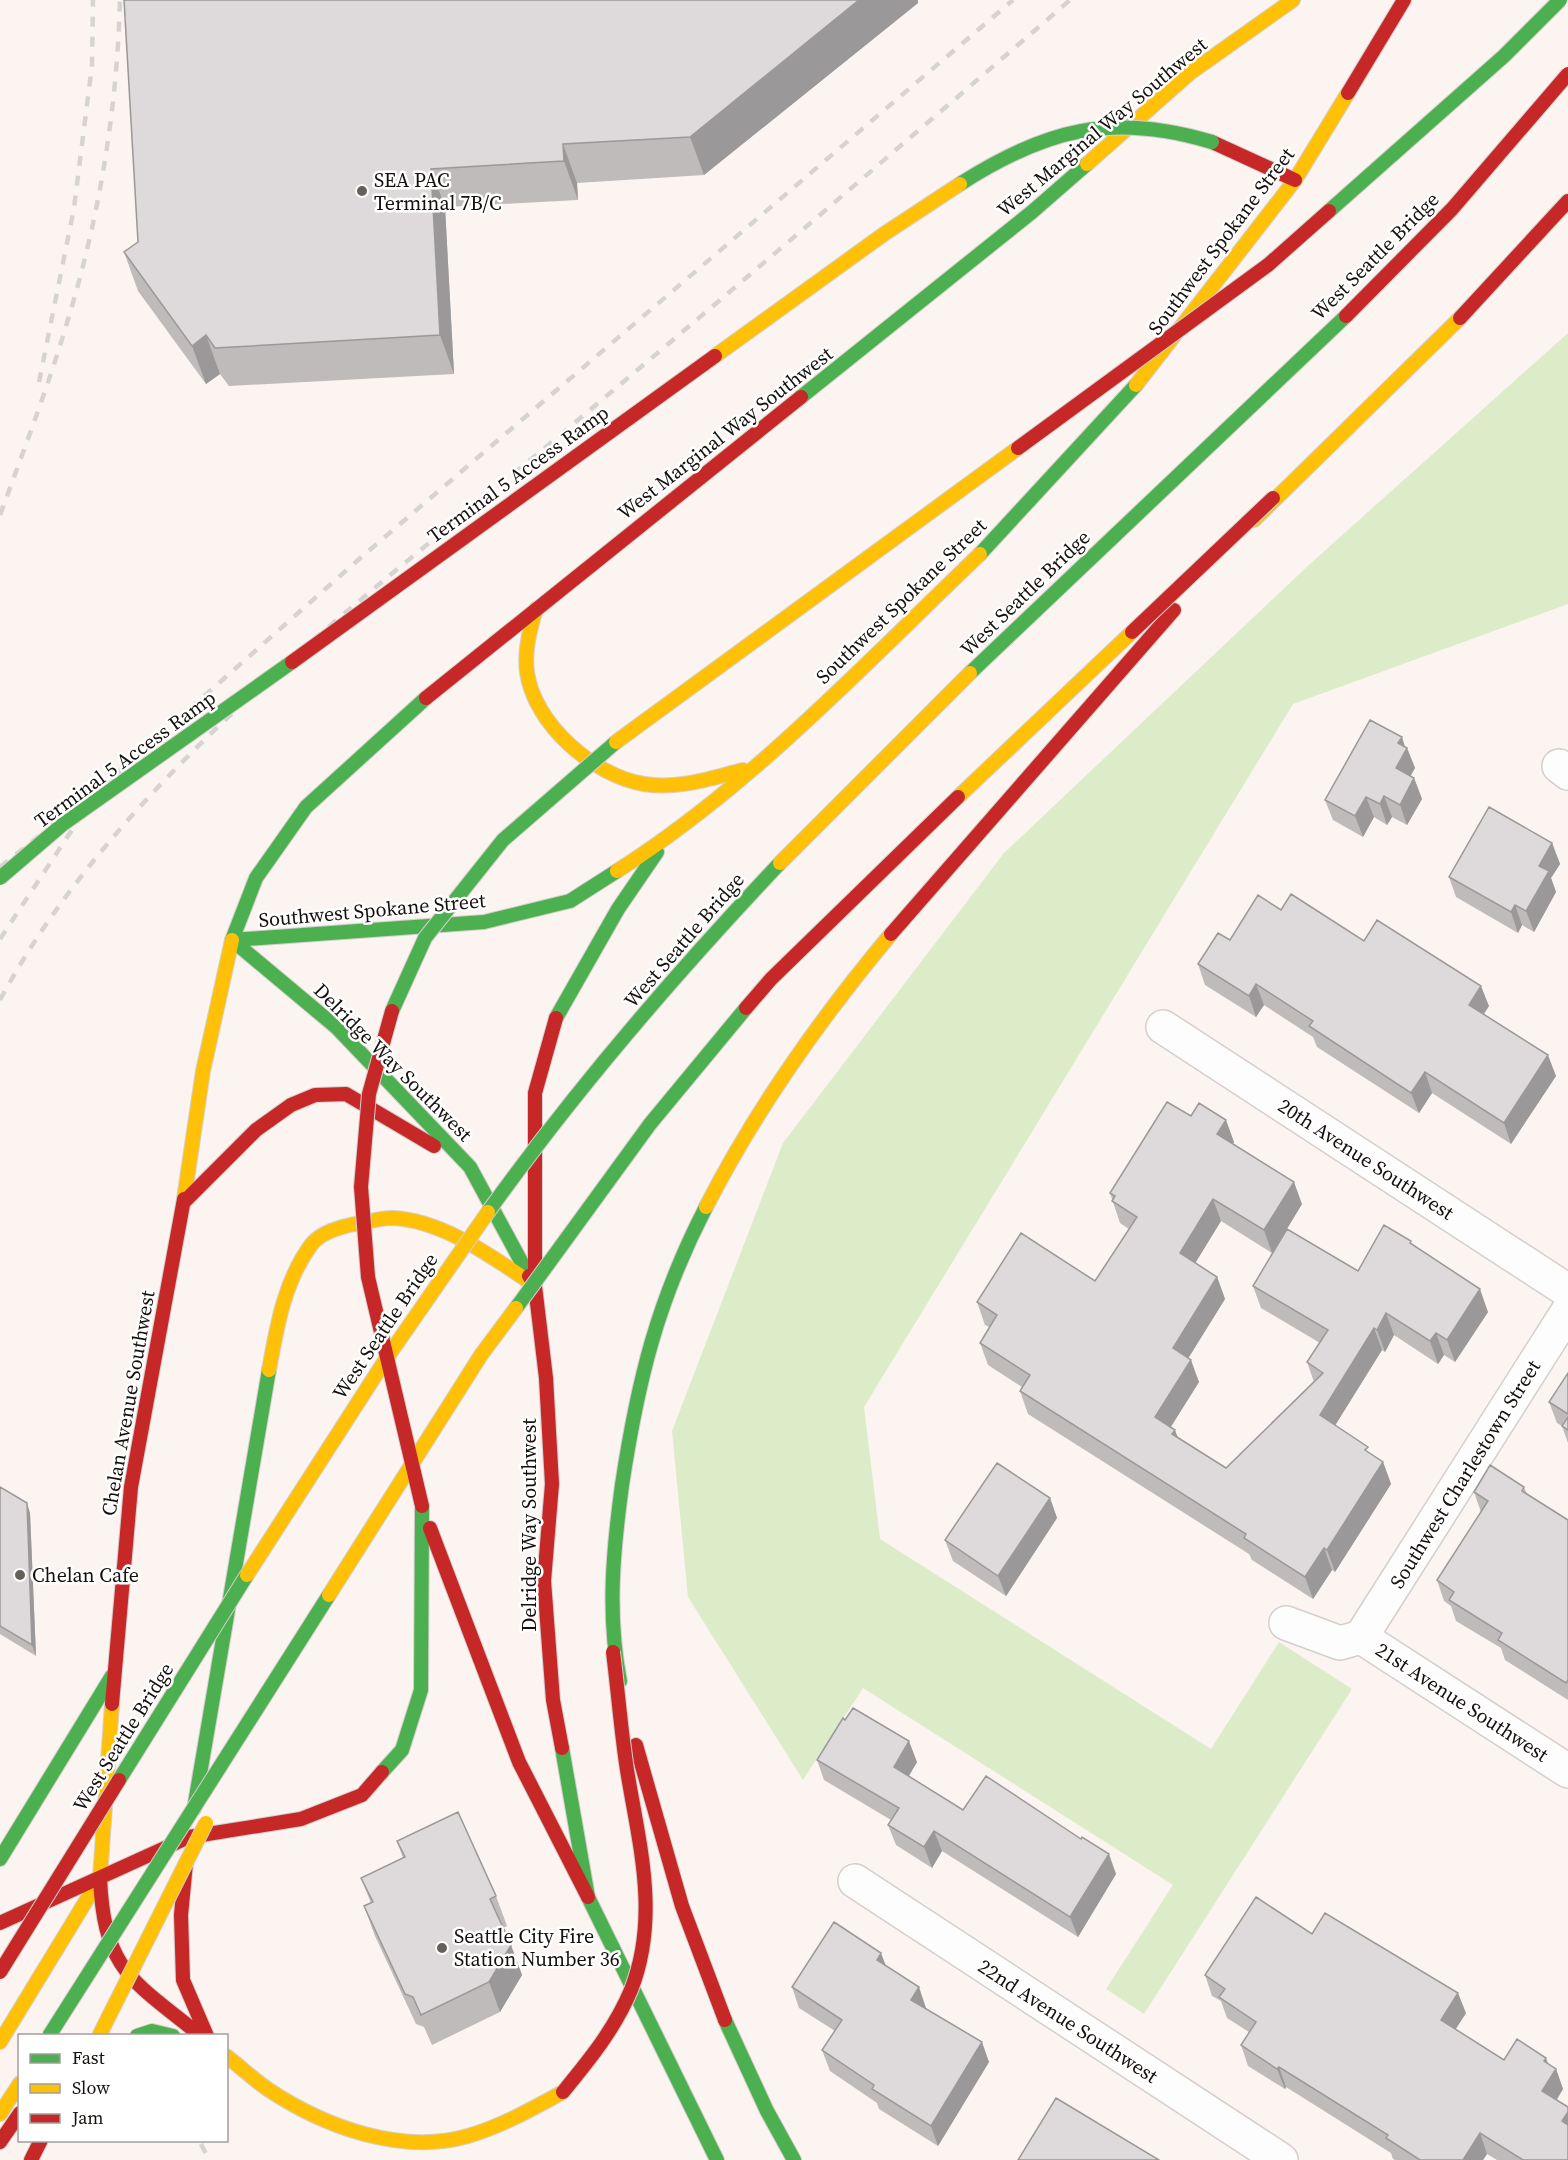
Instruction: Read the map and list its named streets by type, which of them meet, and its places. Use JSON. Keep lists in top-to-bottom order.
{
  "streets": {
    "main road": [
      "West Marginal Way Southwest",
      "Southwest Spokane Street",
      "West Seattle Bridge",
      "Terminal 5 Access Ramp",
      "Delridge Way Southwest",
      "Chelan Avenue Southwest"
    ],
    "street": [
      "20th Avenue Southwest",
      "Southwest Charlestown Street",
      "21st Avenue Southwest",
      "22nd Avenue Southwest"
    ]
  },
  "crossings": [
    ["West Marginal Way Southwest", "Southwest Spokane Street"],
    ["West Marginal Way Southwest", "Delridge Way Southwest"],
    ["West Marginal Way Southwest", "Chelan Avenue Southwest"],
    ["Southwest Spokane Street", "Terminal 5 Access Ramp"],
    ["Southwest Spokane Street", "Delridge Way Southwest"],
    ["Southwest Spokane Street", "Chelan Avenue Southwest"],
    ["Delridge Way Southwest", "Chelan Avenue Southwest"],
    ["Southwest Charlestown Street", "21st Avenue Southwest"]
  ],
  "places": ["SEA PAC Terminal 7B/C", "Chelan Cafe", "Seattle City Fire Station Number 36"],
  "legend": ["Fast", "Slow", "Jam"]
}
